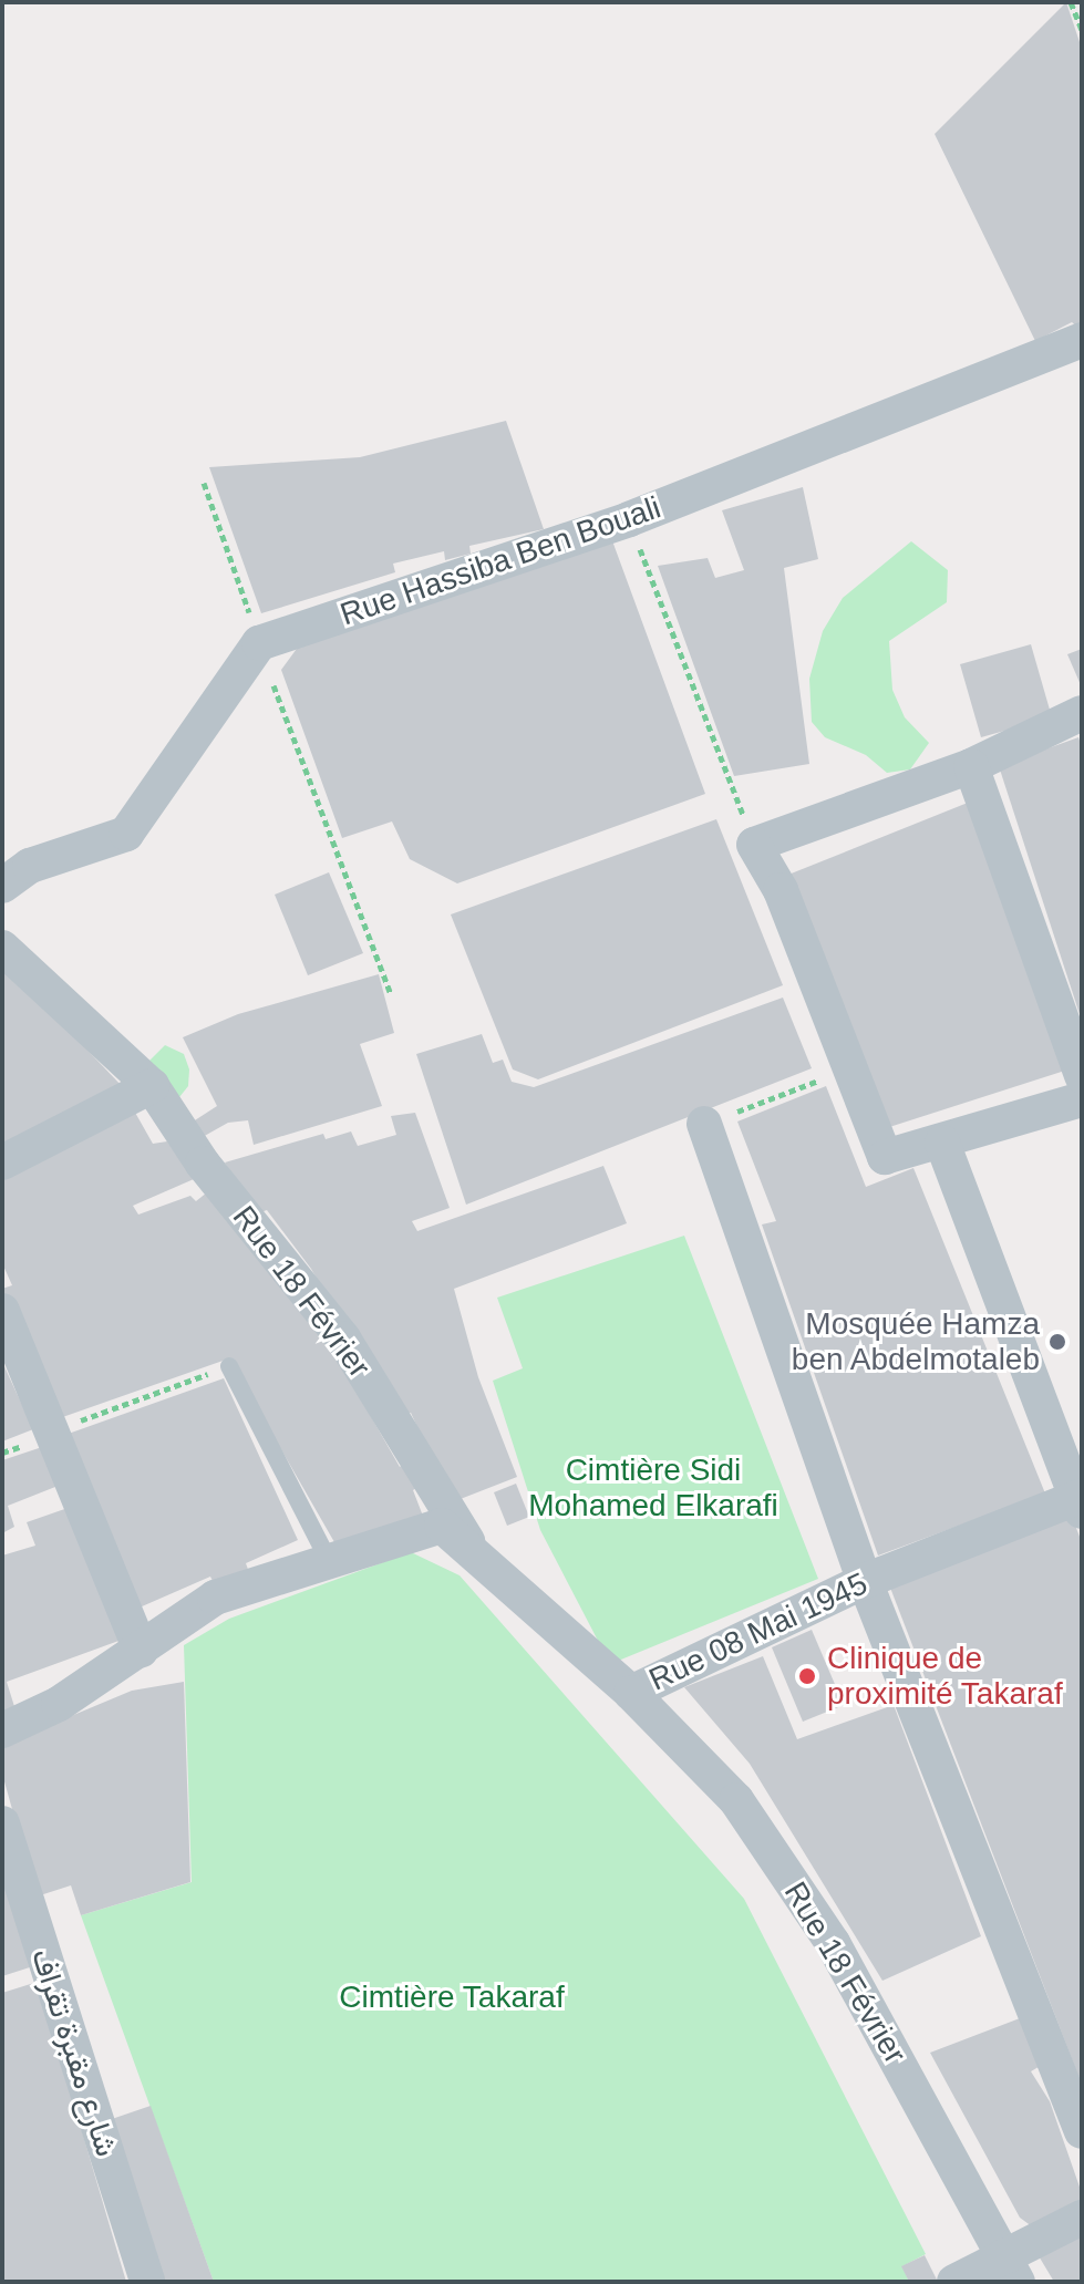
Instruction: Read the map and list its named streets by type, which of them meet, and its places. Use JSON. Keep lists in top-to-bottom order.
{
  "streets": {
    "street": [
      "Rue Hassiba Ben Bouali",
      "Rue 18 Février",
      "Rue 08 Mai 1945",
      "شارع مقبرة تقراف"
    ]
  },
  "crossings": [
    ["Rue 18 Février", "Rue 08 Mai 1945"]
  ],
  "parks": ["Cimtière Sidi Mohamed Elkarafi", "Cimtière Takaraf"],
  "places": ["Mosquée Hamza ben Abdelmotaleb", "Clinique de proximité Takaraf"]
}
